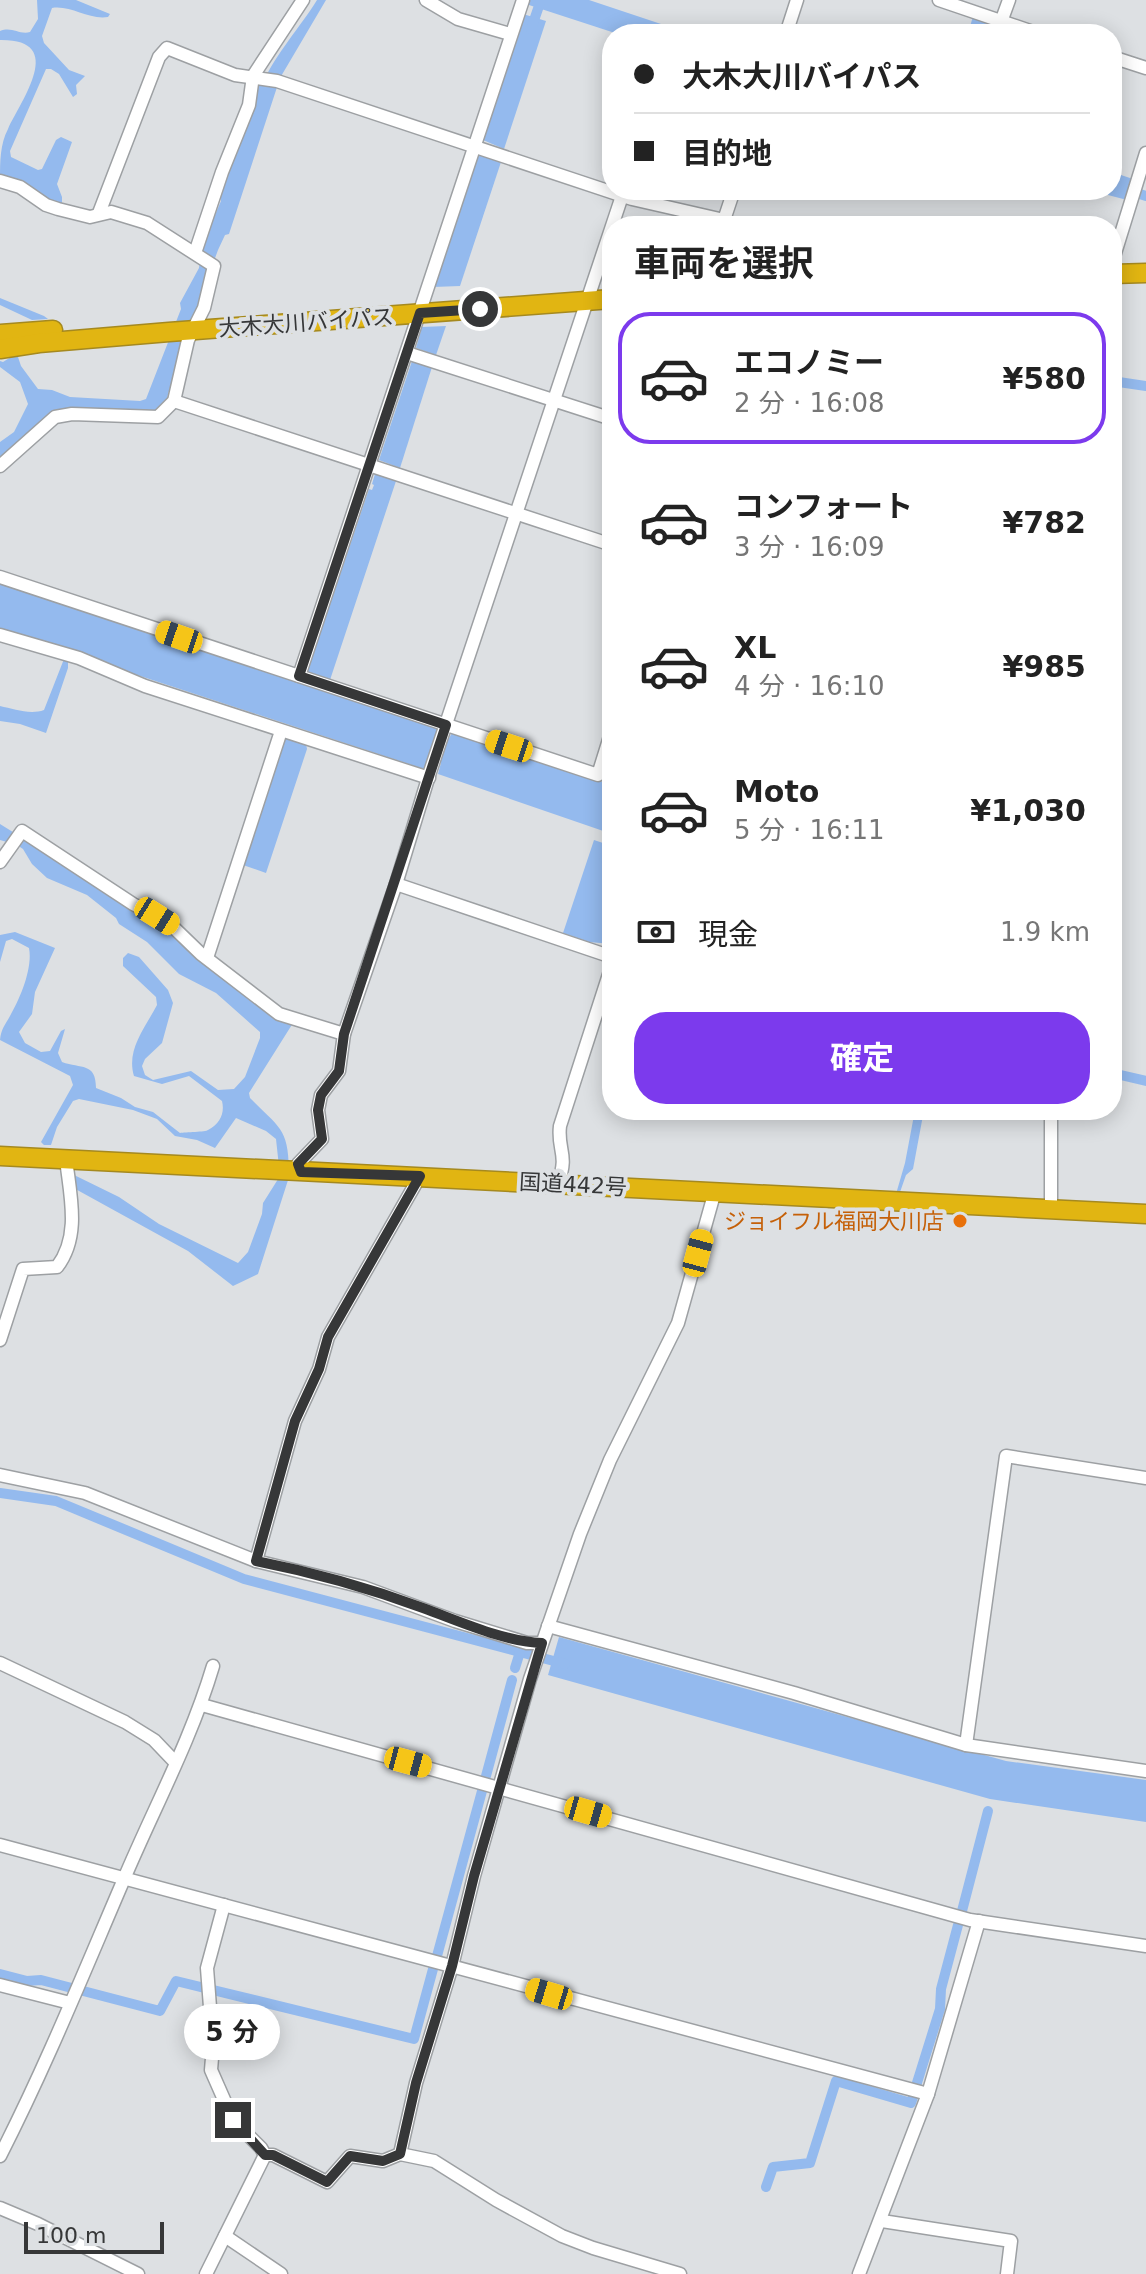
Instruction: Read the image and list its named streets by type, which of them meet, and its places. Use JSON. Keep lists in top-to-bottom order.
{
  "streets": {
    "highway": ["大木大川バイパス", "国道442号"]
  },
  "places": ["ジョイフル福岡大川店"],
  "scale_bar": "100 m",
  "page": {
    "banner": ["大木大川バイパス", "目的地"],
    "heading": "車両を選択",
    "list": [
      {
        "name": "エコノミー",
        "note": "2 分 · 16:08",
        "value": "¥580"
      },
      {
        "name": "コンフォート",
        "note": "3 分 · 16:09",
        "value": "¥782"
      },
      {
        "name": "XL",
        "note": "4 分 · 16:10",
        "value": "¥985"
      },
      {
        "name": "Moto",
        "note": "5 分 · 16:11",
        "value": "¥1,030"
      }
    ],
    "pay": ["現金", "1.9 km"],
    "buttons": "確定",
    "bubble": "5 分",
    "scale": "100 m"
  }
}
